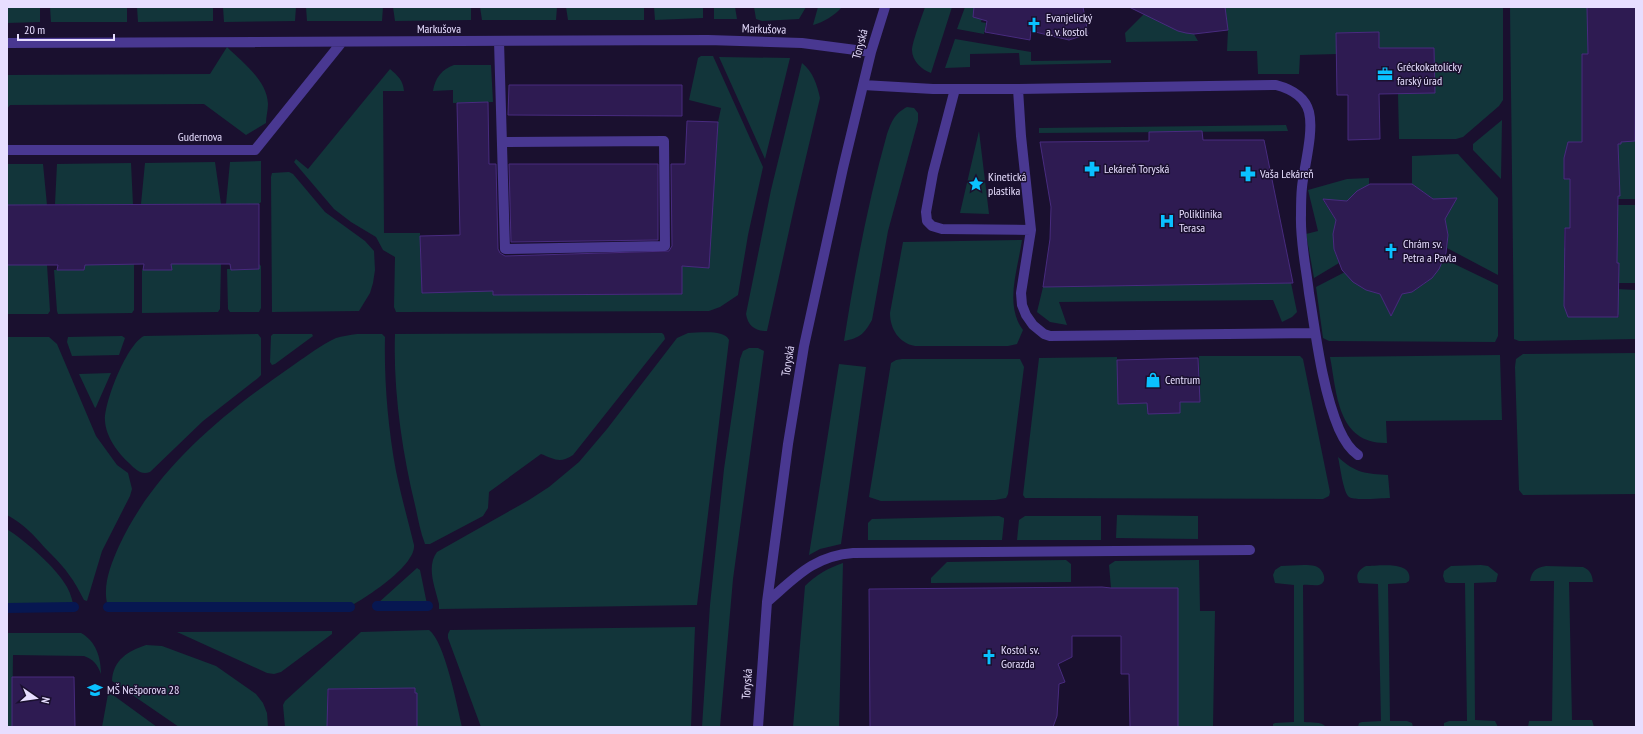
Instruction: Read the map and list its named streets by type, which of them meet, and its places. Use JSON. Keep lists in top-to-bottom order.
{
  "streets": {
    "street": ["Markušova", "Toryská", "Gudernova"]
  },
  "crossings": [
    ["Markušova", "Toryská"],
    ["Markušova", "Gudernova"]
  ],
  "places": {
    "church": ["Evanjelický a. v. kostol", "Chrám sv. Petra a Pavla", "Kostol sv. Gorazda"],
    "office": ["Gréckokatolícky farský úrad"],
    "pharmacy": ["Lekáreň Toryská", "Vaša Lekáreň"],
    "place": ["Kinetická plastika"],
    "hospital": ["Poliklinika Terasa"],
    "shop": ["Centrum"],
    "school or university": ["MŠ Nešporova 28"]
  },
  "scale_bar": "20 m",
  "north": "right"
}
